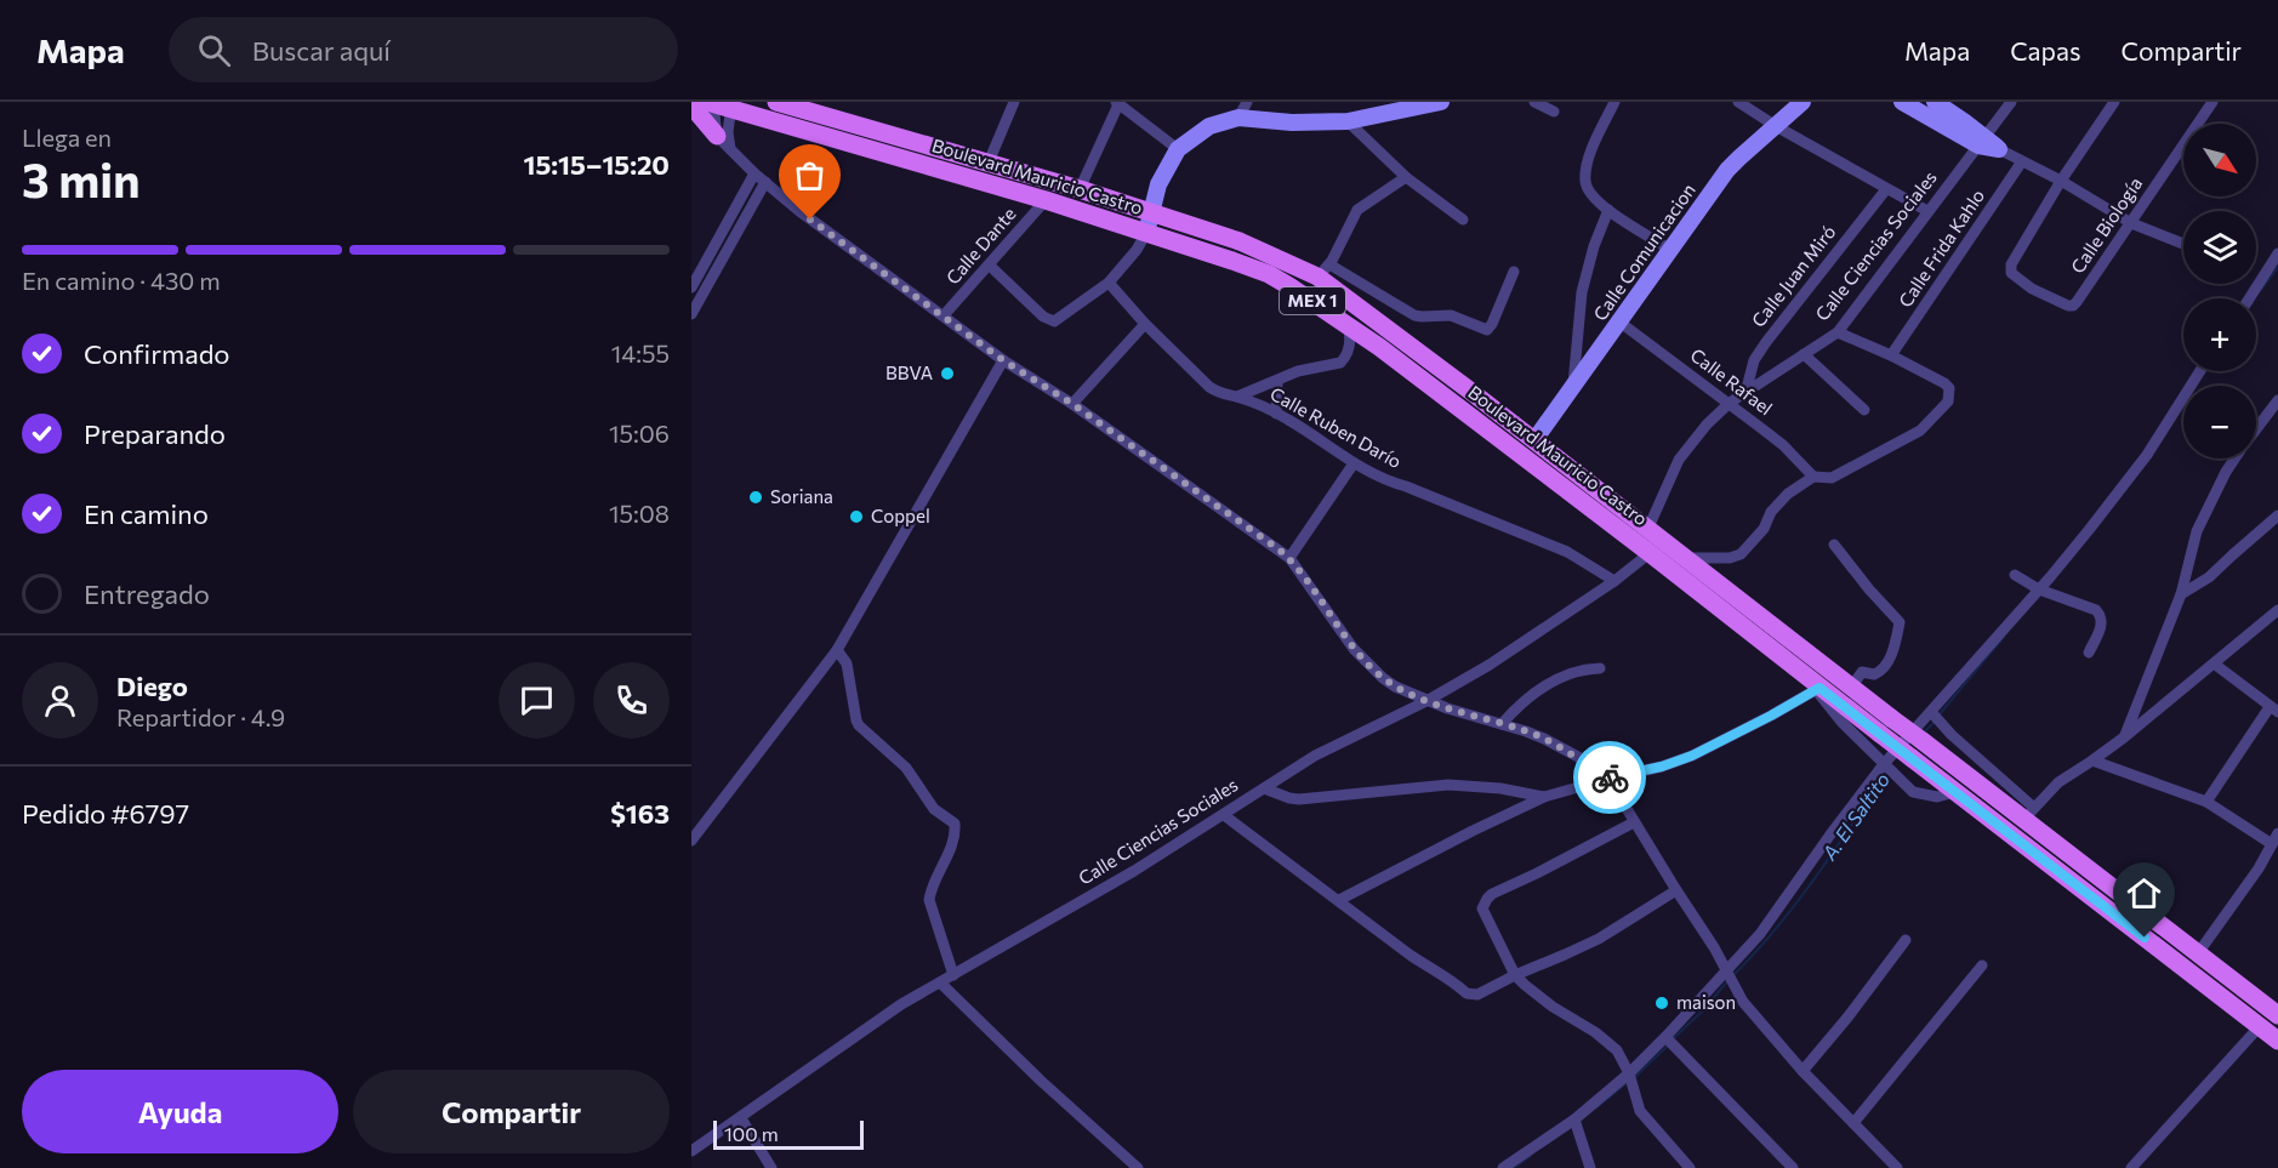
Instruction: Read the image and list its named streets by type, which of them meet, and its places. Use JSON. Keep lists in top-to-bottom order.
{
  "streets": {
    "main road": ["Boulevard Mauricio Castro", "MEX 1"],
    "street": [
      "Calle Biología",
      "Calle Dante",
      "Calle Ciencias Sociales",
      "Calle Frida Kahlo",
      "Calle Comunicacion",
      "Calle Juan Miró",
      "Calle Rafael",
      "Calle Ruben Darío"
    ]
  },
  "crossings": [
    ["Boulevard Mauricio Castro", "Calle Dante"],
    ["Boulevard Mauricio Castro", "Calle Ciencias Sociales"],
    ["Boulevard Mauricio Castro", "Calle Comunicacion"],
    ["Calle Ciencias Sociales", "Calle Juan Miró"],
    ["Calle Ciencias Sociales", "Calle Rafael"],
    ["Calle Ciencias Sociales", "Calle Ruben Darío"],
    ["Calle Comunicacion", "Calle Rafael"]
  ],
  "water": ["A. El Saltito"],
  "places": [
    "BBVA",
    "Soriana",
    "Coppel",
    "maison"
  ],
  "scale_bar": "100 m",
  "north": "bottom right",
  "page": {
    "header": "Mapa",
    "search": "Buscar aquí",
    "nav": ["Mapa", "Capas", "Compartir"],
    "heading": ["3 min", "Llega en", "15:15–15:20"],
    "panel": [
      "Diego",
      "Repartidor · 4.9",
      "Pedido #6797",
      "$163"
    ],
    "map_buttons": ["+", "−"],
    "bar": "En camino · 430 m",
    "list": [
      ["Confirmado", "14:55"],
      ["Preparando", "15:06"],
      ["En camino", "15:08"],
      "Entregado"
    ],
    "buttons": ["Ayuda", "Compartir"],
    "scale": "100 m"
  }
}
